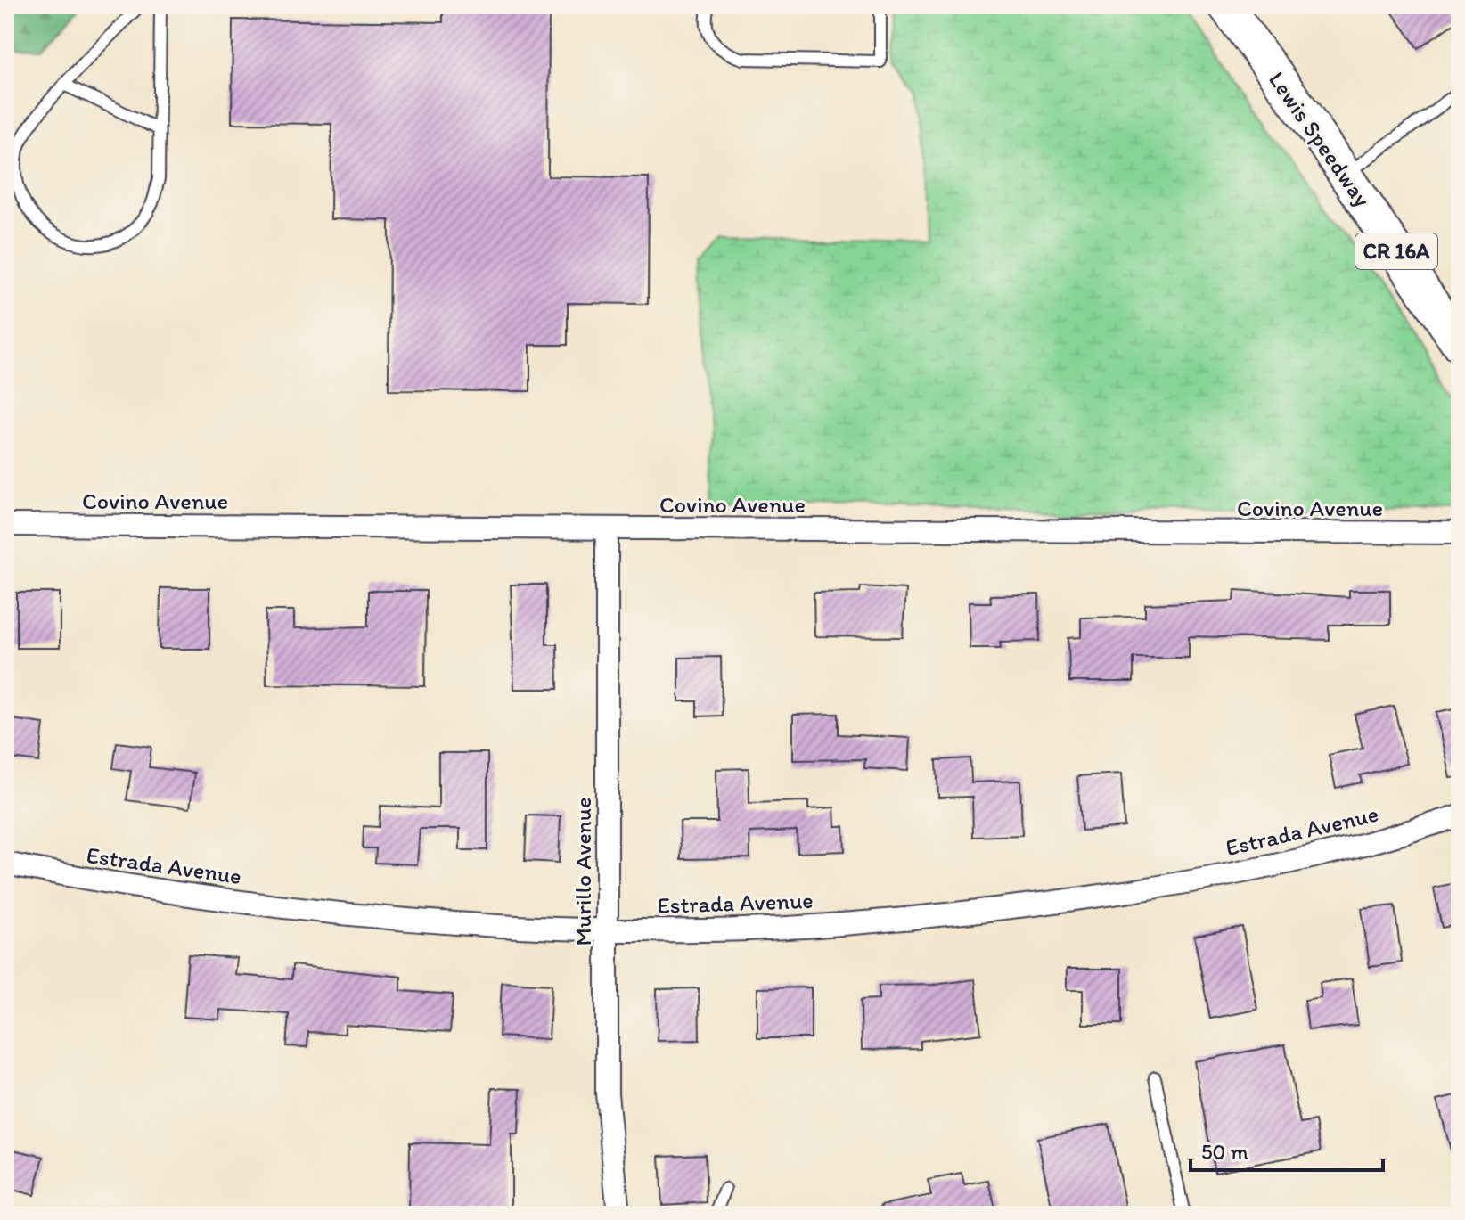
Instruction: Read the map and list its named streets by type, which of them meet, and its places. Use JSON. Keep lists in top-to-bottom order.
{
  "streets": {
    "main road": ["Lewis Speedway", "CR 16A"],
    "street": ["Covino Avenue", "Estrada Avenue", "Murillo Avenue"]
  },
  "crossings": [
    ["Covino Avenue", "Murillo Avenue"],
    ["Estrada Avenue", "Murillo Avenue"]
  ],
  "scale_bar": "50 m"
}
